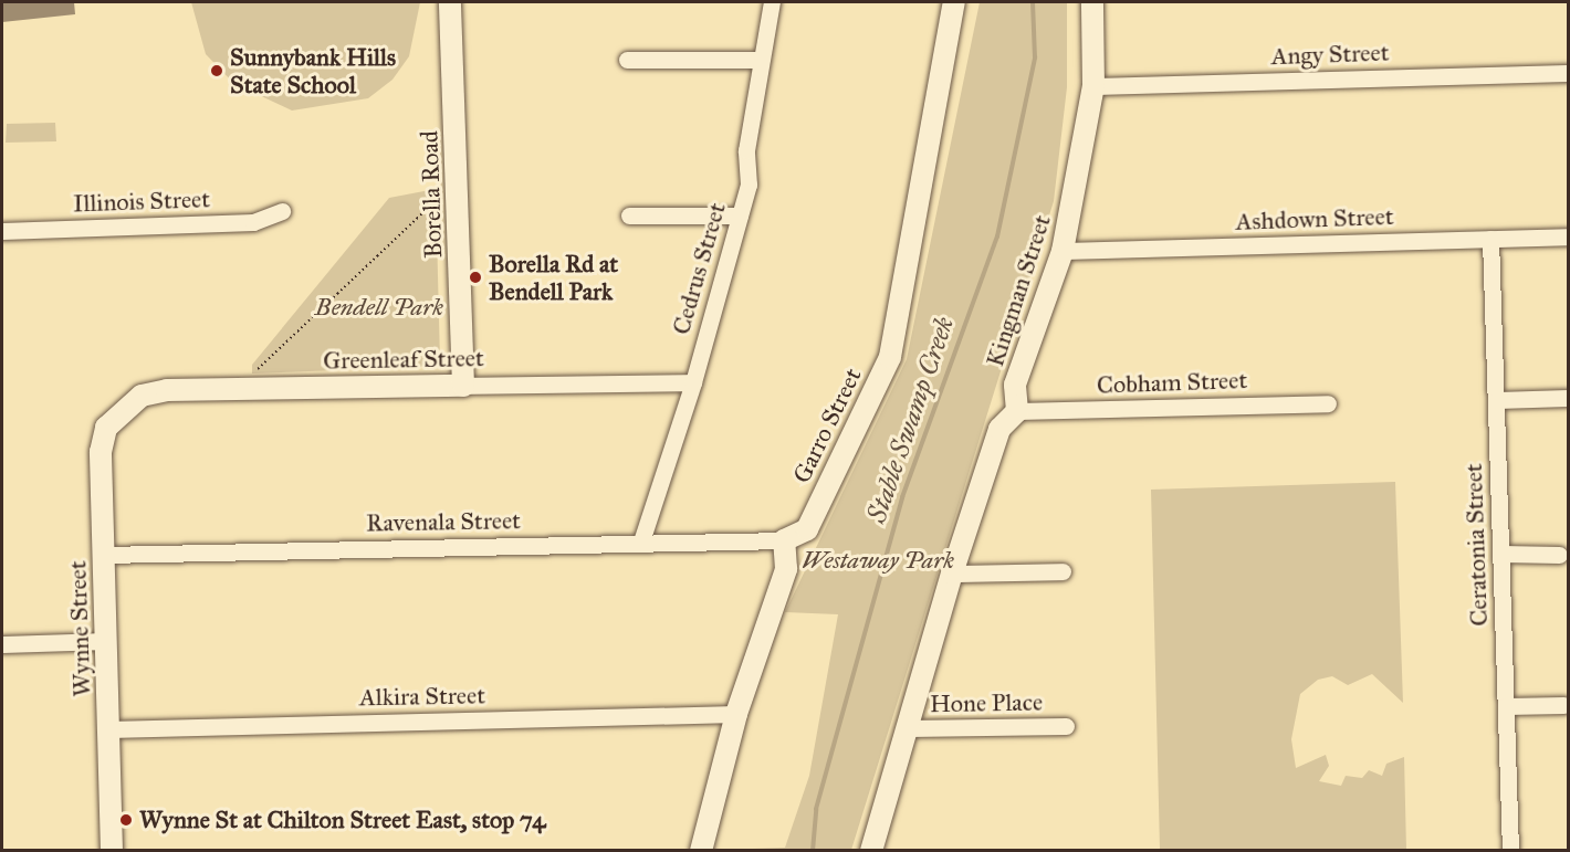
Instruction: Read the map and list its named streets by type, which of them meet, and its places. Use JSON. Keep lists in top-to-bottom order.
{
  "streets": {
    "street": [
      "Angy Street",
      "Borella Road",
      "Illinois Street",
      "Ashdown Street",
      "Cedrus Street",
      "Kingman Street",
      "Greenleaf Street",
      "Cobham Street",
      "Garro Street",
      "Ravenala Street",
      "Ceratonia Street",
      "Wynne Street",
      "Alkira Street",
      "Hone Place"
    ]
  },
  "crossings": [
    ["Angy Street", "Kingman Street"],
    ["Borella Road", "Greenleaf Street"],
    ["Ashdown Street", "Kingman Street"],
    ["Ashdown Street", "Ceratonia Street"],
    ["Cedrus Street", "Greenleaf Street"],
    ["Cedrus Street", "Ravenala Street"],
    ["Kingman Street", "Cobham Street"],
    ["Greenleaf Street", "Wynne Street"],
    ["Garro Street", "Ravenala Street"],
    ["Ravenala Street", "Wynne Street"],
    ["Wynne Street", "Alkira Street"]
  ],
  "water": ["Stable Swamp Creek"],
  "parks": ["Bendell Park", "Westaway Park"],
  "places": ["Sunnybank Hills State School", "Borella Rd at Bendell Park", "Wynne St at Chilton Street East, stop 74"]
}
